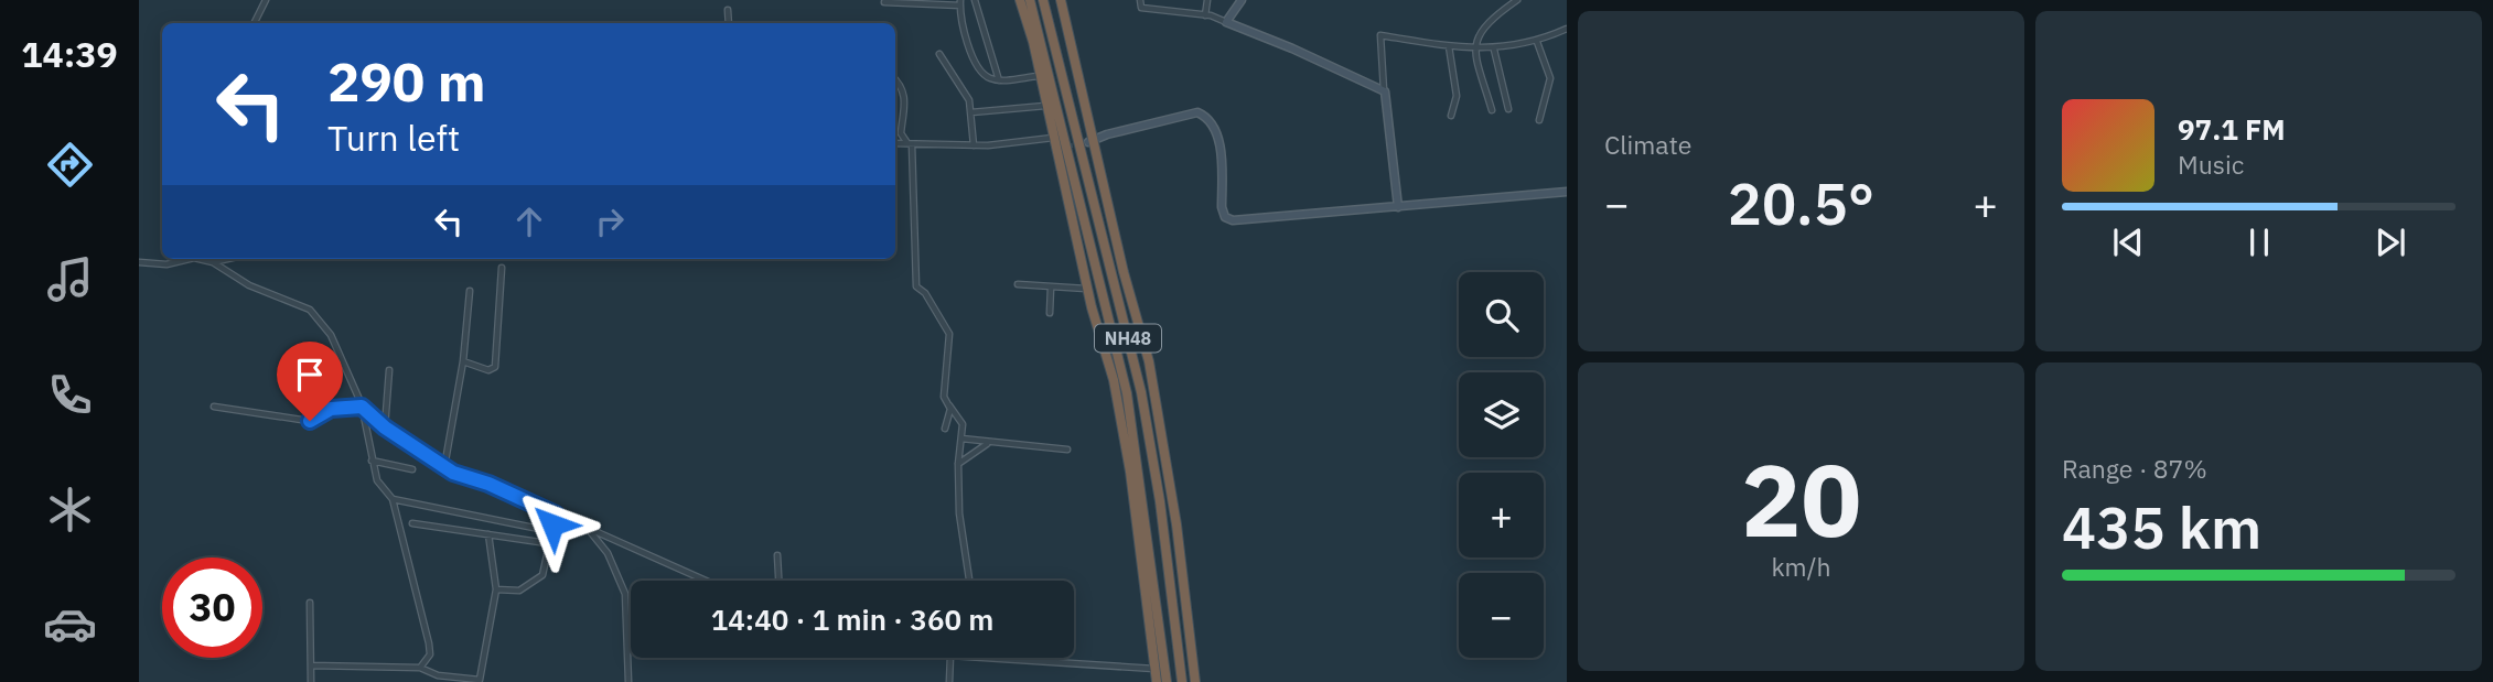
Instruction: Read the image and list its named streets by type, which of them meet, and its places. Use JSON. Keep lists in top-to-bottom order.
{
  "streets": {
    "highway": ["NH48"]
  },
  "page": {
    "tabs": "14:39",
    "tile": [
      "Climate",
      ["20", "km/h"],
      ["Range · 87%", "435 km"]
    ],
    "turn": ["290 m", "Turn left"],
    "song": ["97.1 FM", "Music"],
    "heat": ["−", "20.5°", "+"],
    "map_buttons": ["+", "−"],
    "limit": "30",
    "trip": "14:40 · 1 min · 360 m"
  }
}
